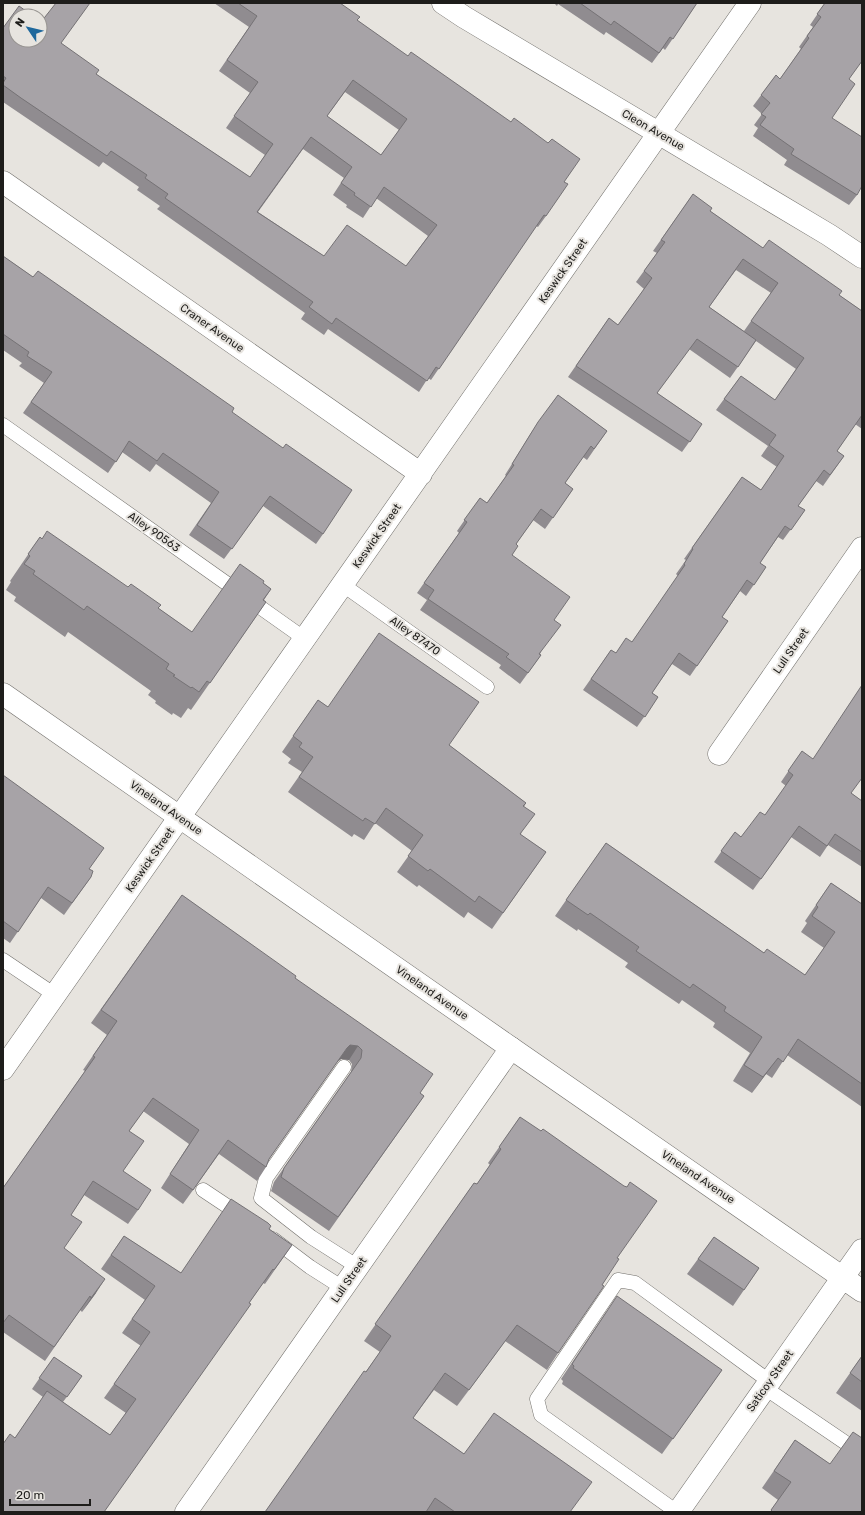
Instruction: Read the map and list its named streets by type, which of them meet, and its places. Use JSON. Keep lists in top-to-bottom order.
{
  "streets": {
    "street": [
      "Cleon Avenue",
      "Keswick Street",
      "Craner Avenue",
      "Lull Street",
      "Vineland Avenue",
      "Saticoy Street"
    ],
    "lane": ["Alley 90563", "Alley 87470"]
  },
  "crossings": [
    ["Cleon Avenue", "Keswick Street"],
    ["Keswick Street", "Craner Avenue"],
    ["Keswick Street", "Alley 90563"],
    ["Keswick Street", "Alley 87470"],
    ["Keswick Street", "Vineland Avenue"],
    ["Lull Street", "Vineland Avenue"],
    ["Vineland Avenue", "Saticoy Street"]
  ],
  "scale_bar": "20 m",
  "north": "top left"
}
